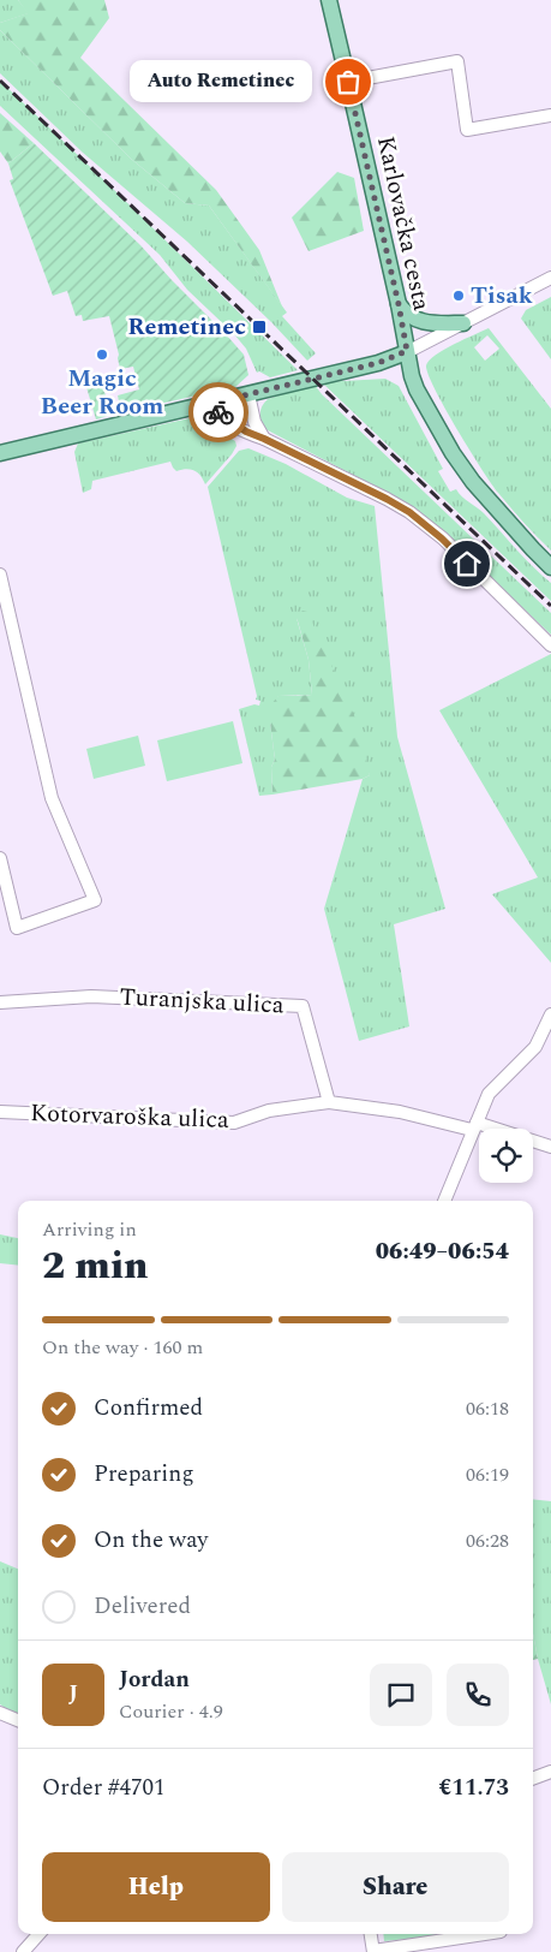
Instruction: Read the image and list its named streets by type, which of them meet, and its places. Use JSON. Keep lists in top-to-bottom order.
{
  "streets": {
    "main road": ["Karlovačka cesta"],
    "street": ["Turanjska ulica", "Kotorvaroška ulica"]
  },
  "crossings": [
    ["Turanjska ulica", "Kotorvaroška ulica"]
  ],
  "places": {
    "other": ["Auto Remetinec", "Tisak", "Magic Beer Room"],
    "transit": ["Remetinec"]
  },
  "page": {
    "bubble": "Auto Remetinec",
    "heading": ["2 min", "Arriving in", "06:49–06:54"],
    "panel": [
      "Jordan",
      "Courier · 4.9",
      "Order #4701",
      "€11.73"
    ],
    "bar": "On the way · 160 m",
    "list": [
      ["Confirmed", "06:18"],
      ["Preparing", "06:19"],
      ["On the way", "06:28"],
      "Delivered"
    ],
    "round": "J",
    "buttons": ["Help", "Share"]
  }
}
